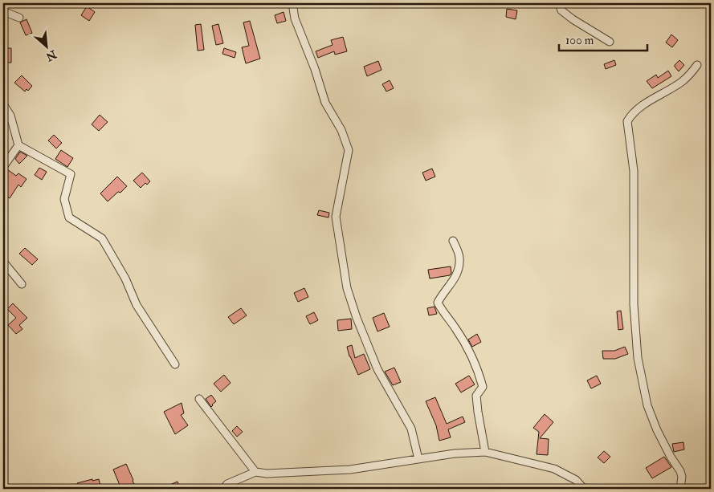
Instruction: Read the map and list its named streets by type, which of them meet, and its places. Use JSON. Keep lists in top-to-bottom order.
{
  "scale_bar": "100 m",
  "north": "bottom right"
}
